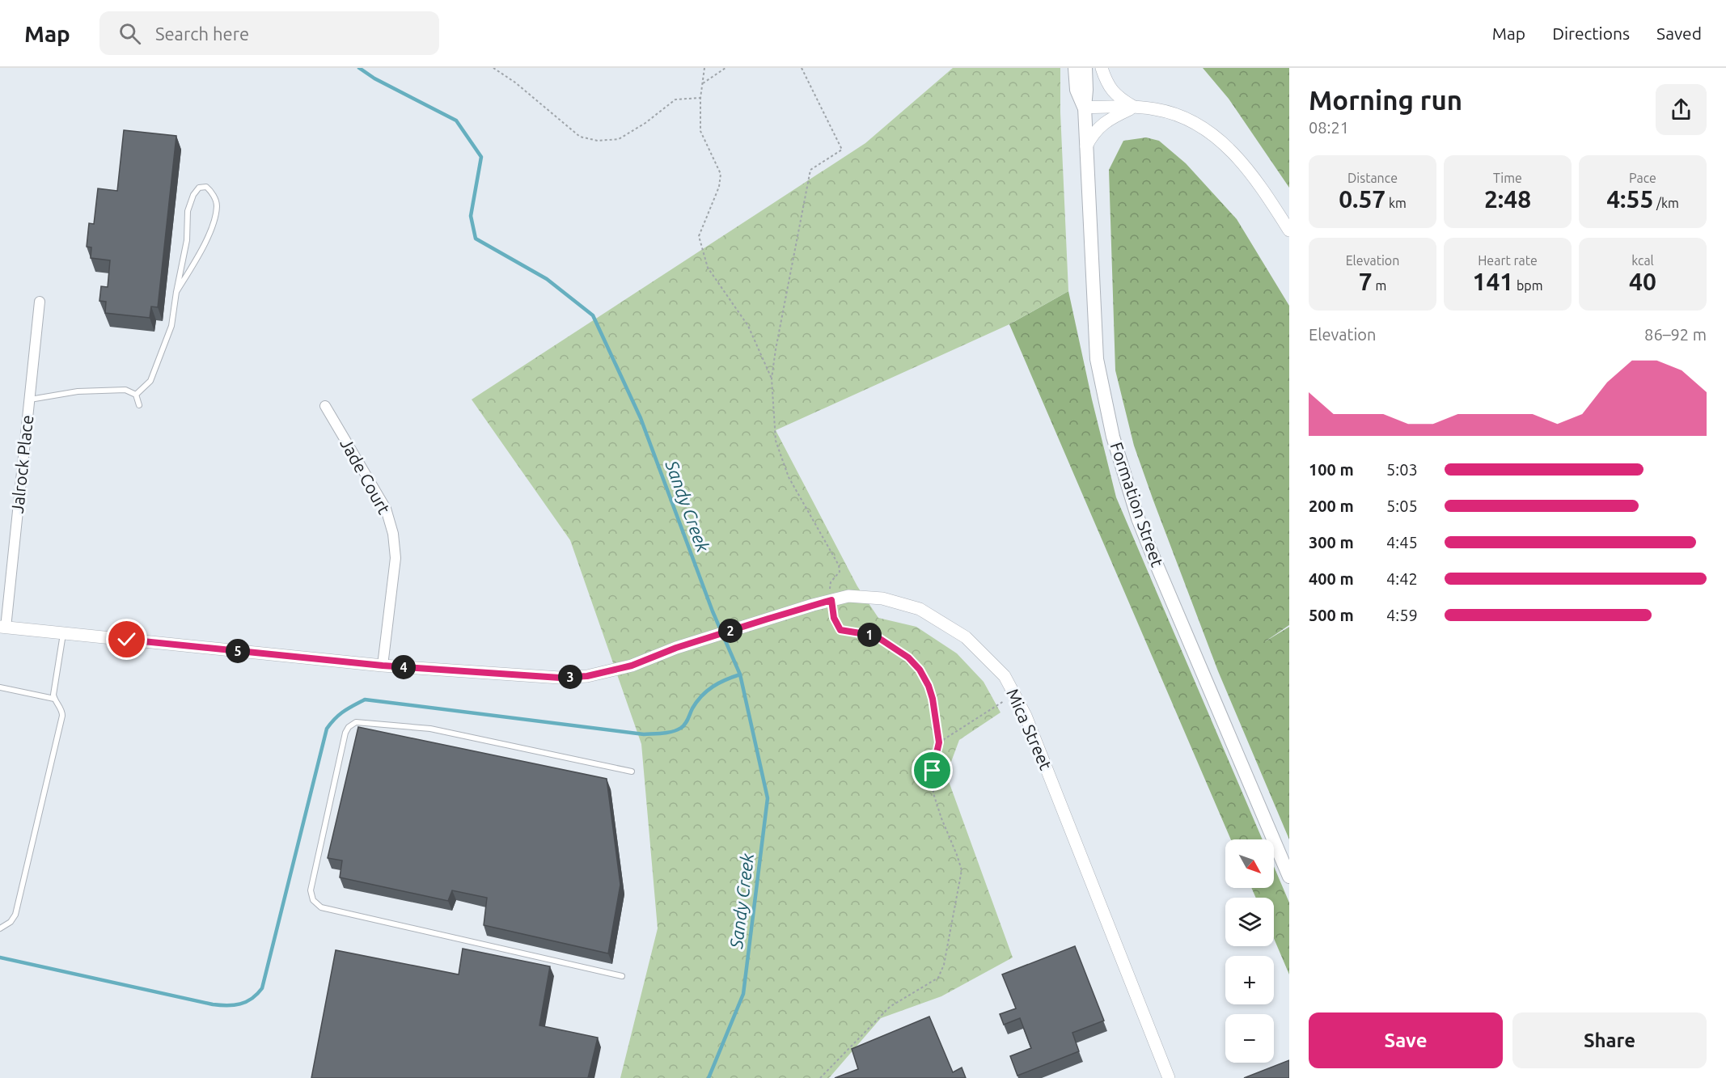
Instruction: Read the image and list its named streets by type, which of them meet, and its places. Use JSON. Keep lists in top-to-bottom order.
{
  "streets": {
    "main road": ["Formation Street"],
    "street": ["Jalrock Place", "Jade Court", "Mica Street"]
  },
  "crossings": [
    ["Jalrock Place", "Mica Street"],
    ["Jade Court", "Mica Street"]
  ],
  "water": ["Sandy Creek"],
  "north": "bottom right",
  "page": {
    "header": "Map",
    "search": "Search here",
    "nav": ["Map", "Directions", "Saved"],
    "heading": ["Morning run", "08:21"],
    "stats": [
      ["Distance", "0.57 km"],
      ["Time", "2:48"],
      ["Pace", "4:55 /km"],
      ["Elevation", "7 m"],
      ["Heart rate", "141 bpm"],
      ["kcal", "40"]
    ],
    "chart": ["Elevation", "86–92 m"],
    "list": [
      {
        "name": "100 m",
        "note": "5:03"
      },
      {
        "name": "200 m",
        "note": "5:05"
      },
      {
        "name": "300 m",
        "note": "4:45"
      },
      {
        "name": "400 m",
        "note": "4:42"
      },
      {
        "name": "500 m",
        "note": "4:59"
      }
    ],
    "pins": [
      "2",
      "1",
      "5",
      "4",
      "3"
    ],
    "map_buttons": ["+", "−"],
    "buttons": ["Save", "Share"]
  }
}
